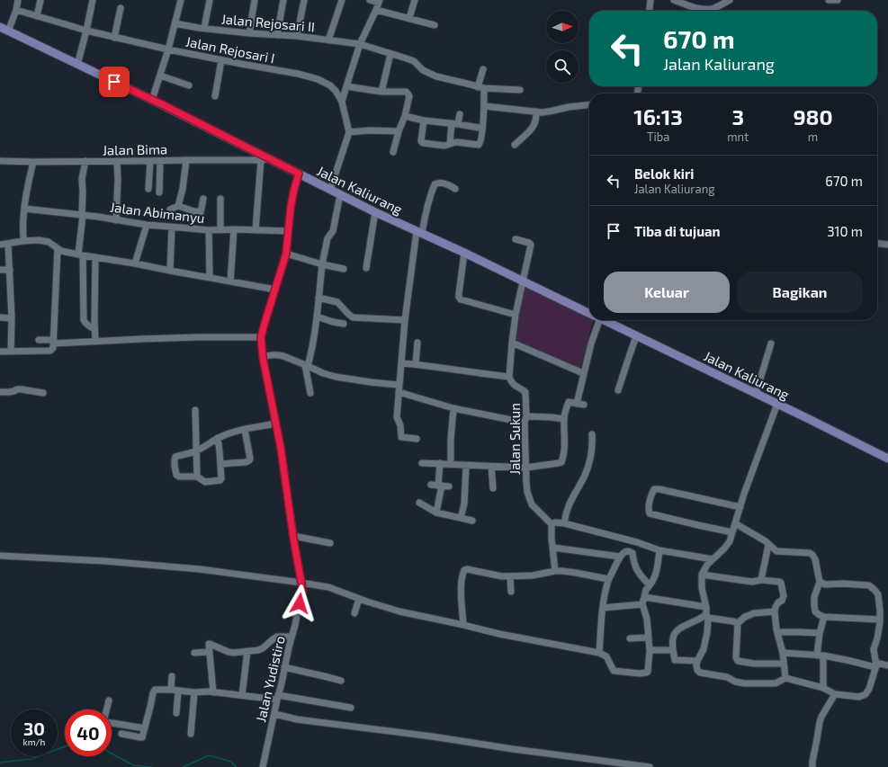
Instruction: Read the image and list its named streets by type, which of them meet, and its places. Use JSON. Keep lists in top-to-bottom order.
{
  "streets": {
    "main road": ["Jalan Kaliurang"],
    "street": [
      "Jalan Rejosari II",
      "Jalan Rejosari I",
      "Jalan Bima",
      "Jalan Abimanyu",
      "Jalan Sukun",
      "Jalan Yudistiro"
    ]
  },
  "crossings": [
    ["Jalan Bima", "Jalan Kaliurang"],
    ["Jalan Kaliurang", "Jalan Yudistiro"],
    ["Jalan Abimanyu", "Jalan Yudistiro"]
  ],
  "north": "right",
  "page": {
    "turn": ["670 m", "Jalan Kaliurang"],
    "eta": [
      "16:13",
      "Tiba",
      "3",
      "mnt",
      "980",
      "m"
    ],
    "list": [
      {
        "name": "Belok kiri",
        "note": "Jalan Kaliurang",
        "value": "670 m"
      },
      {
        "name": "Tiba di tujuan",
        "value": "310 m"
      }
    ],
    "buttons": ["Keluar", "Bagikan"],
    "speed": "30 km/h",
    "limit": "40"
  }
}
